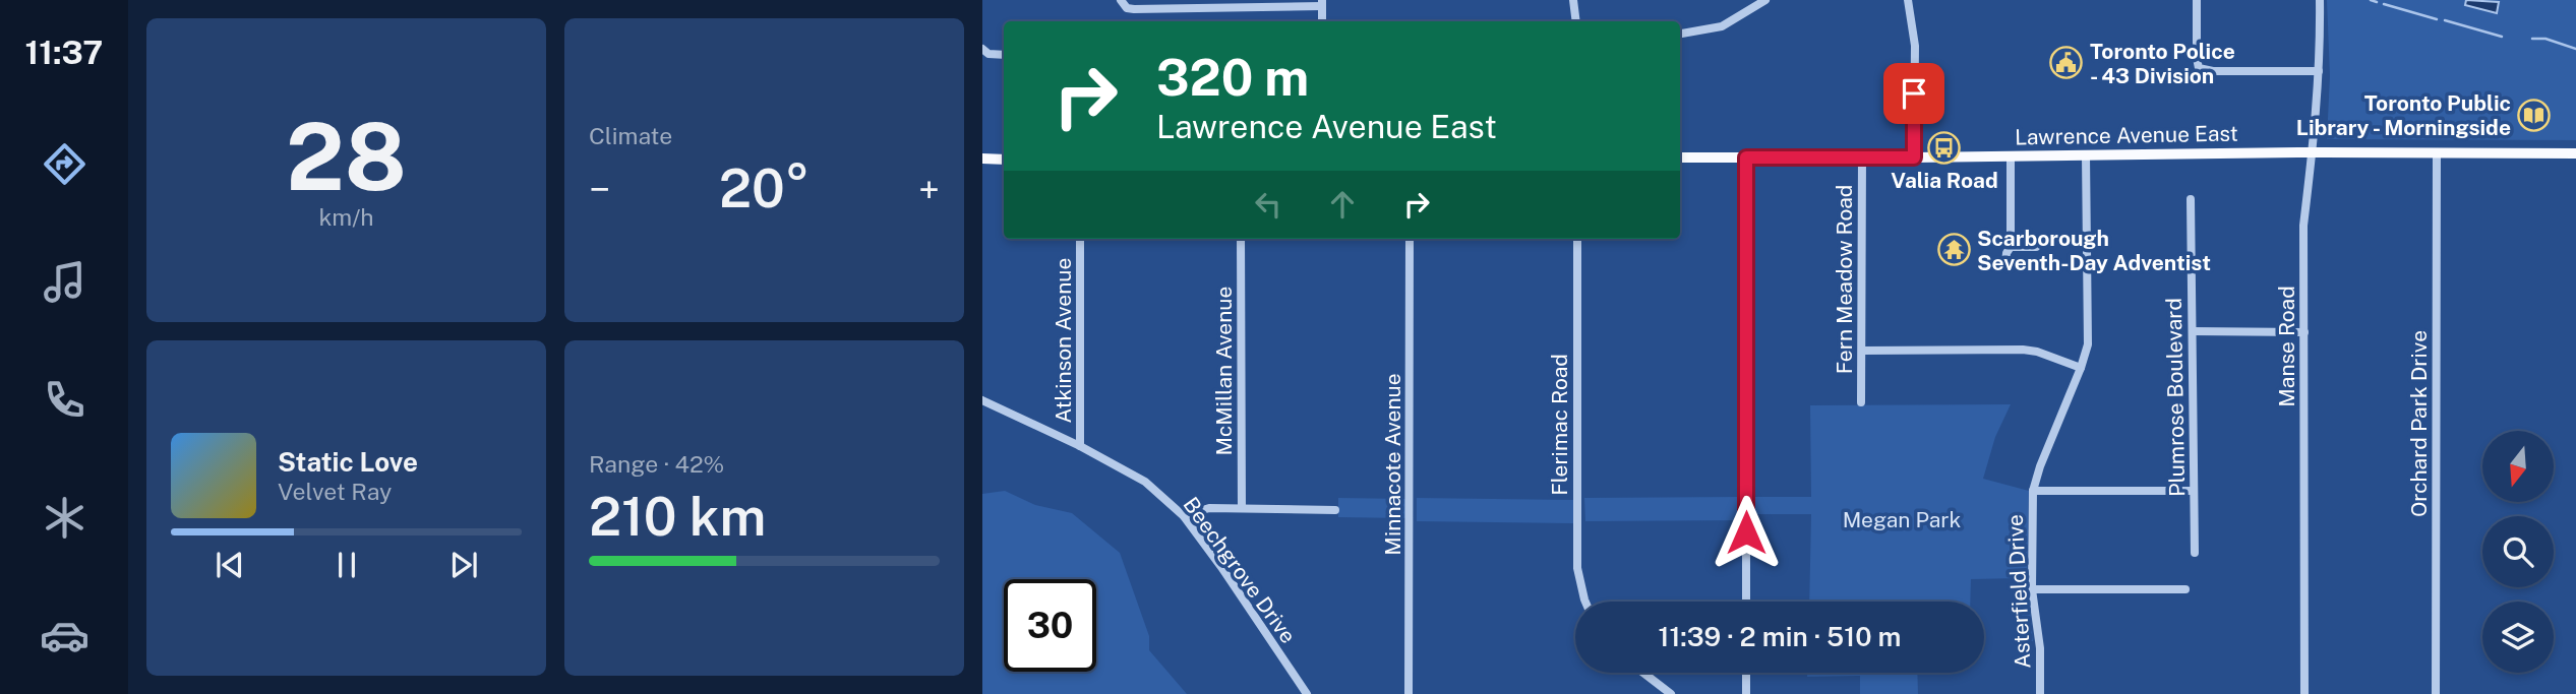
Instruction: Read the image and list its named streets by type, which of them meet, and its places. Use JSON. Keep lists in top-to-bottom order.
{
  "streets": {
    "main road": ["Lawrence Avenue East"],
    "street": [
      "Fern Meadow Road",
      "Atkinson Avenue",
      "Manse Road",
      "McMillan Avenue",
      "Plumrose Boulevard",
      "Orchard Park Drive",
      "Flerimac Road",
      "Minnacote Avenue",
      "Beechgrove Drive",
      "Asterfield Drive"
    ]
  },
  "crossings": [
    ["Lawrence Avenue East", "Fern Meadow Road"],
    ["Lawrence Avenue East", "Manse Road"],
    ["Lawrence Avenue East", "Orchard Park Drive"],
    ["Lawrence Avenue East", "Asterfield Drive"],
    ["Atkinson Avenue", "Beechgrove Drive"]
  ],
  "parks": ["Megan Park"],
  "places": {
    "public building": ["Toronto Police - 43 Division"],
    "library": ["Toronto Public Library - Morningside"],
    "bus stop": ["Valia Road"],
    "temple": ["Scarborough Seventh-Day Adventist"]
  },
  "north": "bottom",
  "page": {
    "tabs": "11:37",
    "tile": [
      ["28", "km/h"],
      "Climate",
      ["Range · 42%", "210 km"]
    ],
    "turn": ["320 m", "Lawrence Avenue East"],
    "heat": ["−", "20°", "+"],
    "song": ["Static Love", "Velvet Ray"],
    "limit": "30",
    "trip": "11:39 · 2 min · 510 m"
  }
}
